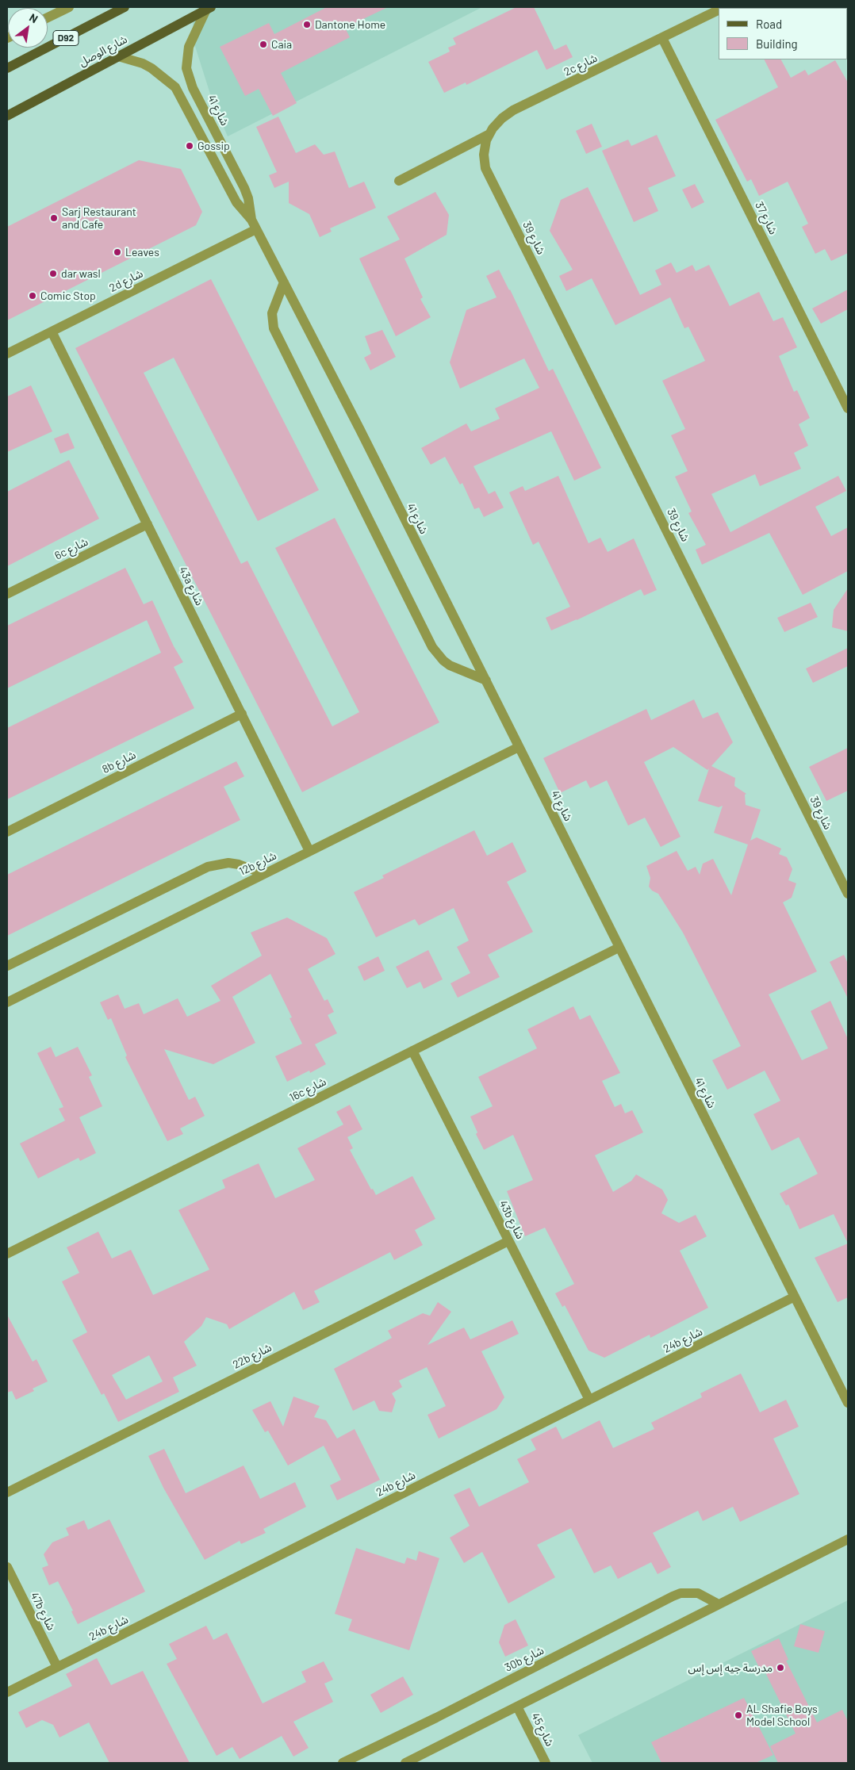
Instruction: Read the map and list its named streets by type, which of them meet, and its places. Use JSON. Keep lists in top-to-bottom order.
{
  "streets": {
    "main road": ["D92", "شارع الوصل"],
    "street": [
      "2c شارع",
      "شارع 41",
      "شارع 37",
      "شارع 39",
      "2d شارع",
      "6c شارع",
      "43a شارع",
      "8b شارع",
      "12b شارع",
      "16c شارع",
      "43b شارع",
      "24b شارع",
      "22b شارع",
      "47b شارع",
      "30b شارع",
      "شارع 45"
    ]
  },
  "crossings": [
    ["شارع الوصل", "شارع 41"],
    ["2c شارع", "شارع 37"],
    ["2c شارع", "شارع 39"],
    ["شارع 41", "2d شارع"],
    ["شارع 41", "12b شارع"],
    ["شارع 41", "16c شارع"],
    ["شارع 41", "24b شارع"],
    ["2d شارع", "43a شارع"],
    ["6c شارع", "43a شارع"],
    ["43a شارع", "8b شارع"],
    ["43a شارع", "12b شارع"],
    ["16c شارع", "43b شارع"],
    ["43b شارع", "24b شارع"],
    ["43b شارع", "22b شارع"],
    ["24b شارع", "47b شارع"]
  ],
  "places": [
    "Dantone Home",
    "Caia",
    "Gossip",
    "Sarj Restaurant and Cafe",
    "Leaves",
    "dar wasl",
    "Comic Stop",
    "مدرسة جيه إس إس",
    "AL Shafie Boys Model School"
  ],
  "legend": ["Road", "Building"],
  "north": "top right"
}
